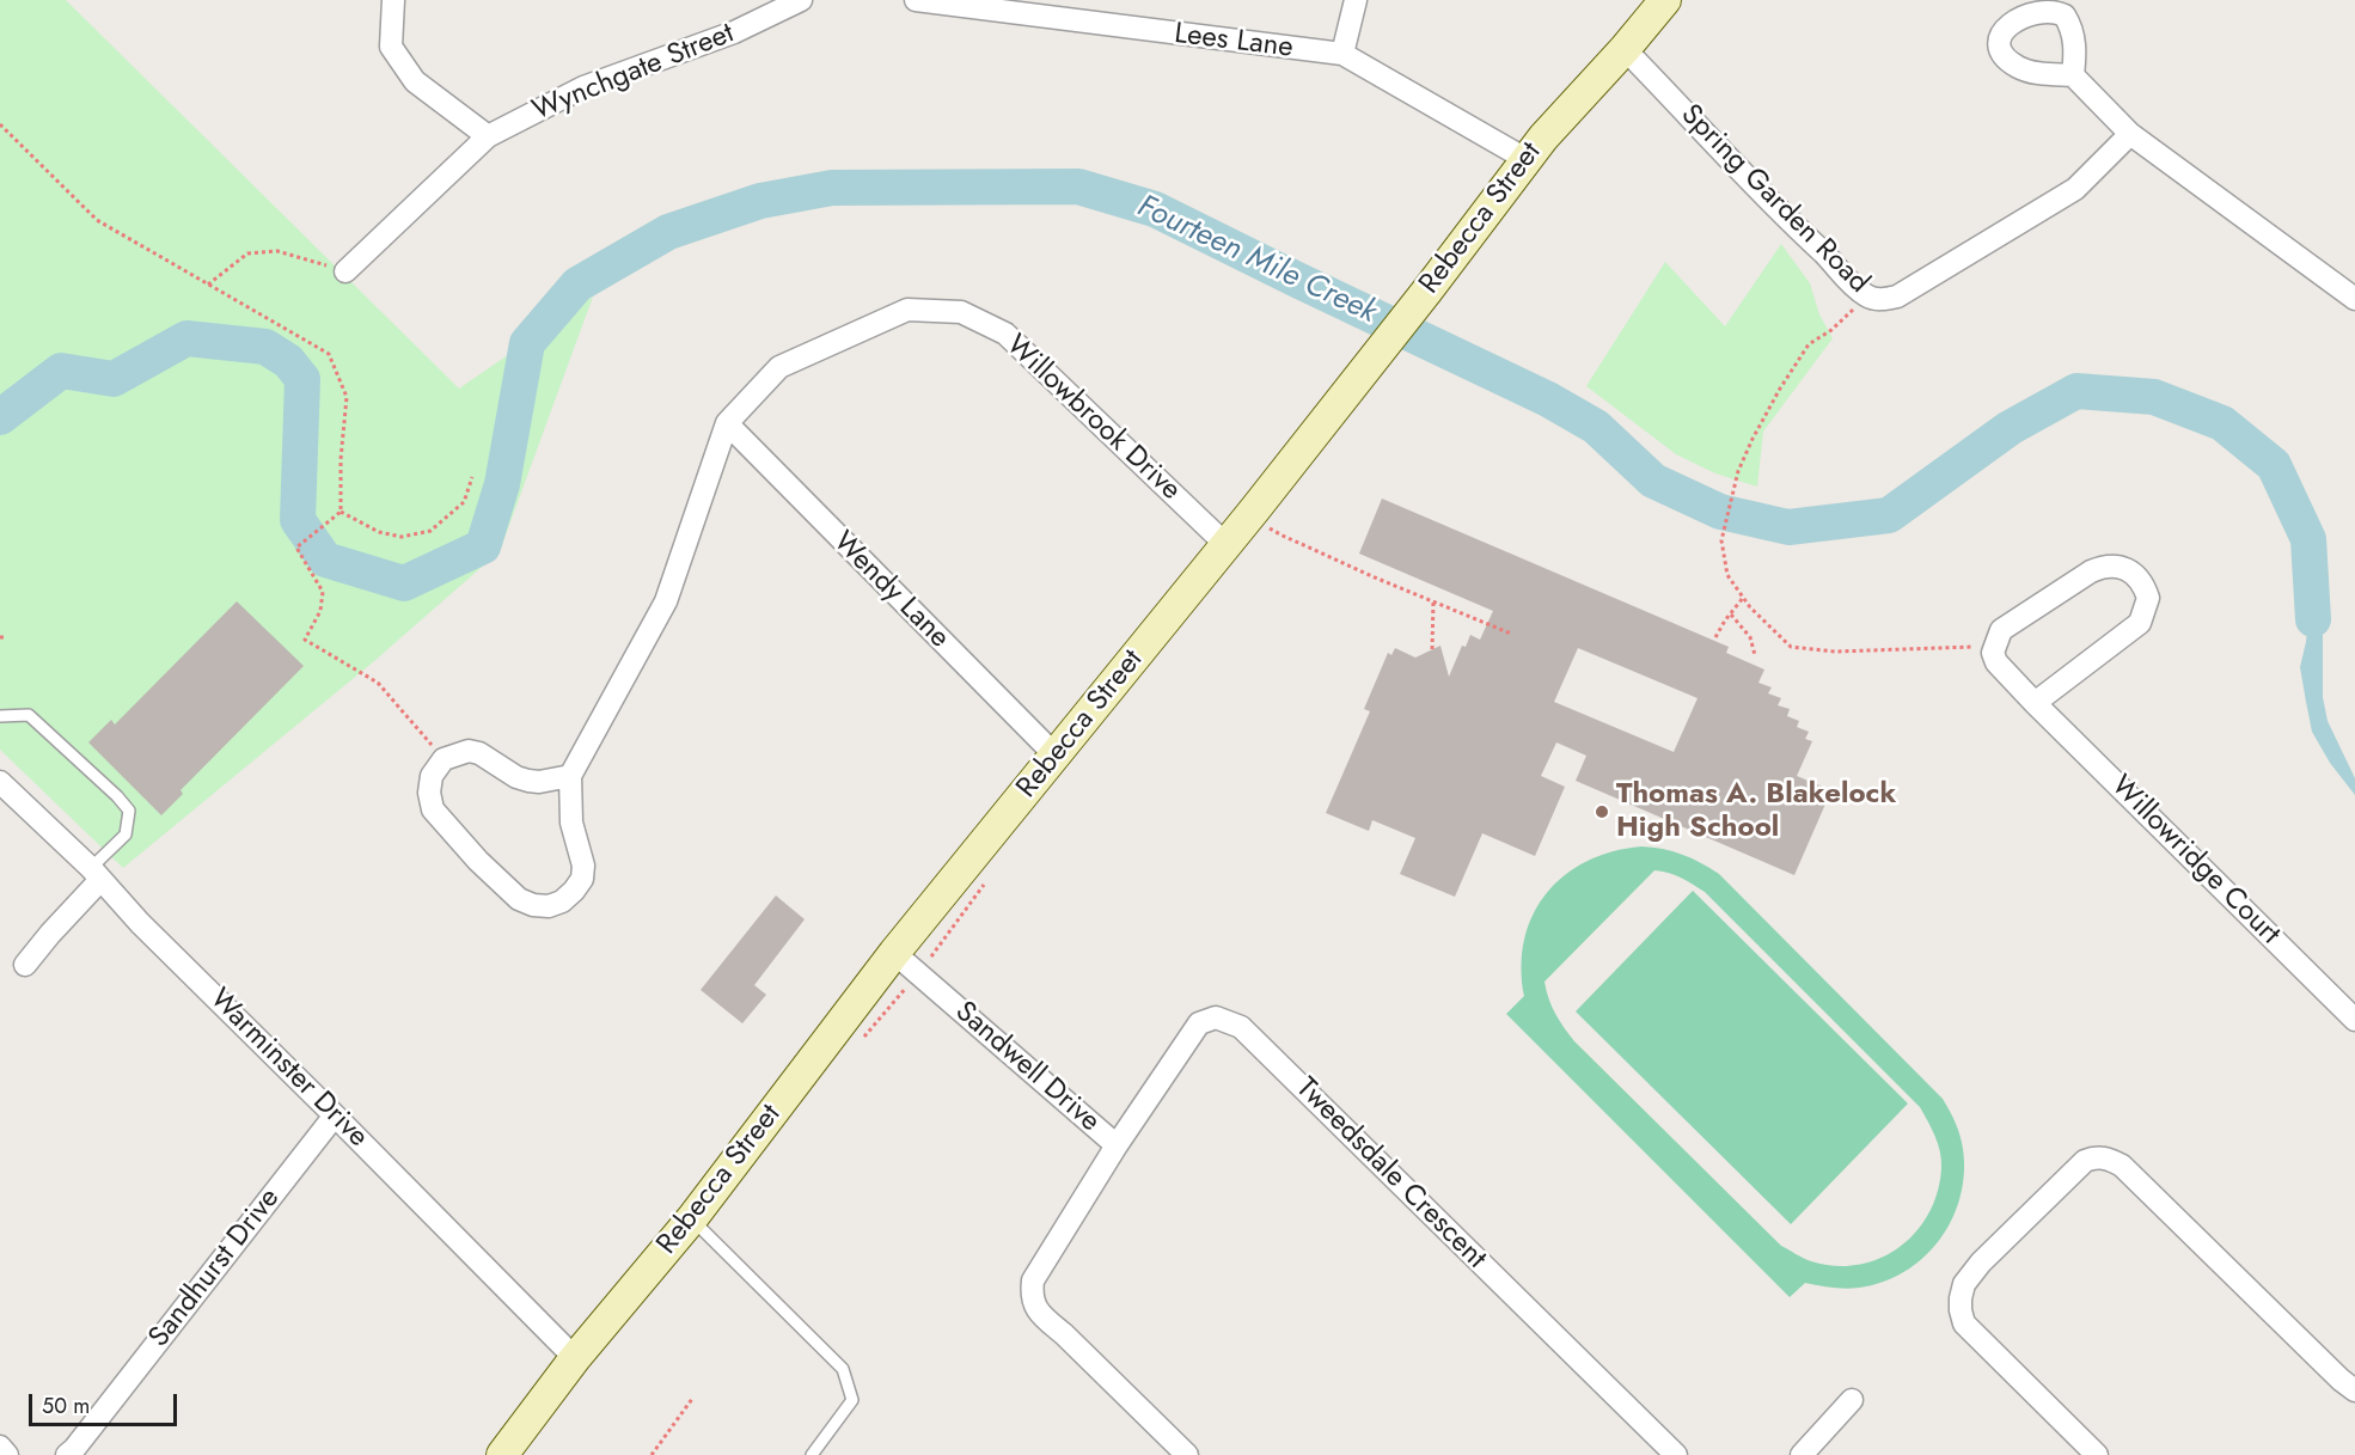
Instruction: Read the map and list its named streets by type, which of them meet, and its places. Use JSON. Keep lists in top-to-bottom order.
{
  "streets": {
    "main road": ["Rebecca Street"],
    "street": [
      "Lees Lane",
      "Wynchgate Street",
      "Spring Garden Road",
      "Willowbrook Drive",
      "Wendy Lane",
      "Willowridge Court",
      "Sandwell Drive",
      "Warminster Drive",
      "Tweedsdale Crescent",
      "Sandhurst Drive"
    ]
  },
  "crossings": [
    ["Lees Lane", "Rebecca Street"],
    ["Spring Garden Road", "Rebecca Street"],
    ["Rebecca Street", "Willowbrook Drive"],
    ["Rebecca Street", "Wendy Lane"],
    ["Rebecca Street", "Sandwell Drive"],
    ["Rebecca Street", "Warminster Drive"],
    ["Willowbrook Drive", "Wendy Lane"],
    ["Sandwell Drive", "Tweedsdale Crescent"],
    ["Warminster Drive", "Sandhurst Drive"]
  ],
  "water": ["Fourteen Mile Creek"],
  "places": ["Thomas A. Blakelock High School"],
  "scale_bar": "50 m"
}
